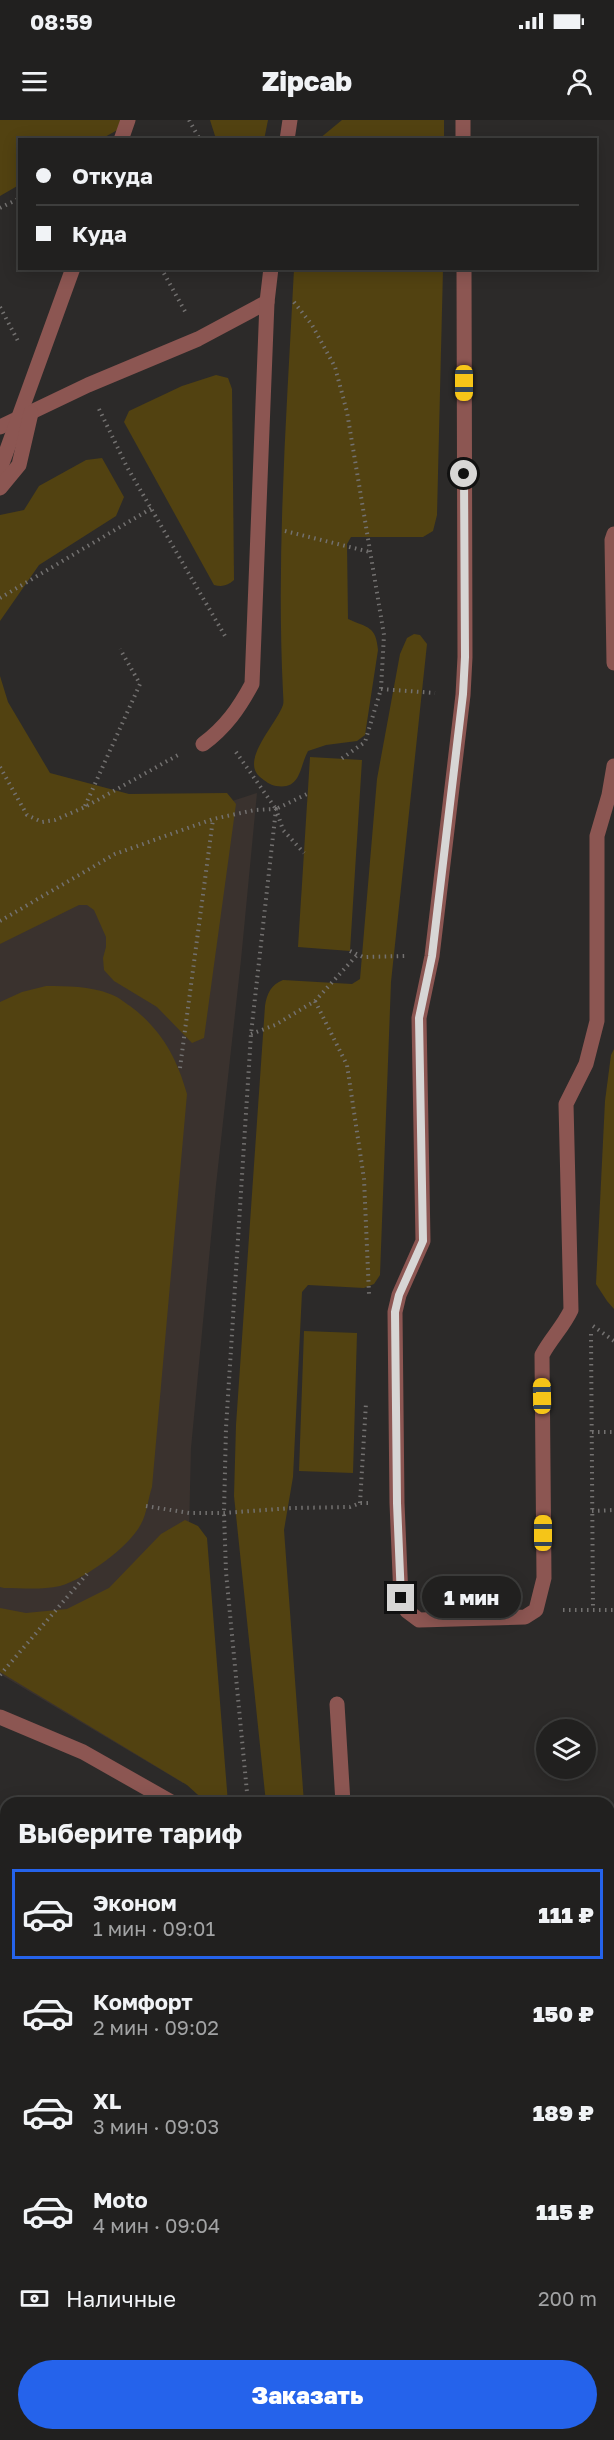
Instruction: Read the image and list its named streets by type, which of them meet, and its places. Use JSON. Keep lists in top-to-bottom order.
{
  "page": {
    "status": "08:59",
    "header": "Zipcab",
    "banner": ["Откуда", "Куда"],
    "bubble": "1 мин",
    "heading": "Выберите тариф",
    "list": [
      {
        "name": "Эконом",
        "note": "1 мин · 09:01",
        "value": "111 ₽"
      },
      {
        "name": "Комфорт",
        "note": "2 мин · 09:02",
        "value": "150 ₽"
      },
      {
        "name": "XL",
        "note": "3 мин · 09:03",
        "value": "189 ₽"
      },
      {
        "name": "Moto",
        "note": "4 мин · 09:04",
        "value": "115 ₽"
      }
    ],
    "pay": ["Наличные", "200 m"],
    "buttons": "Заказать"
  }
}
